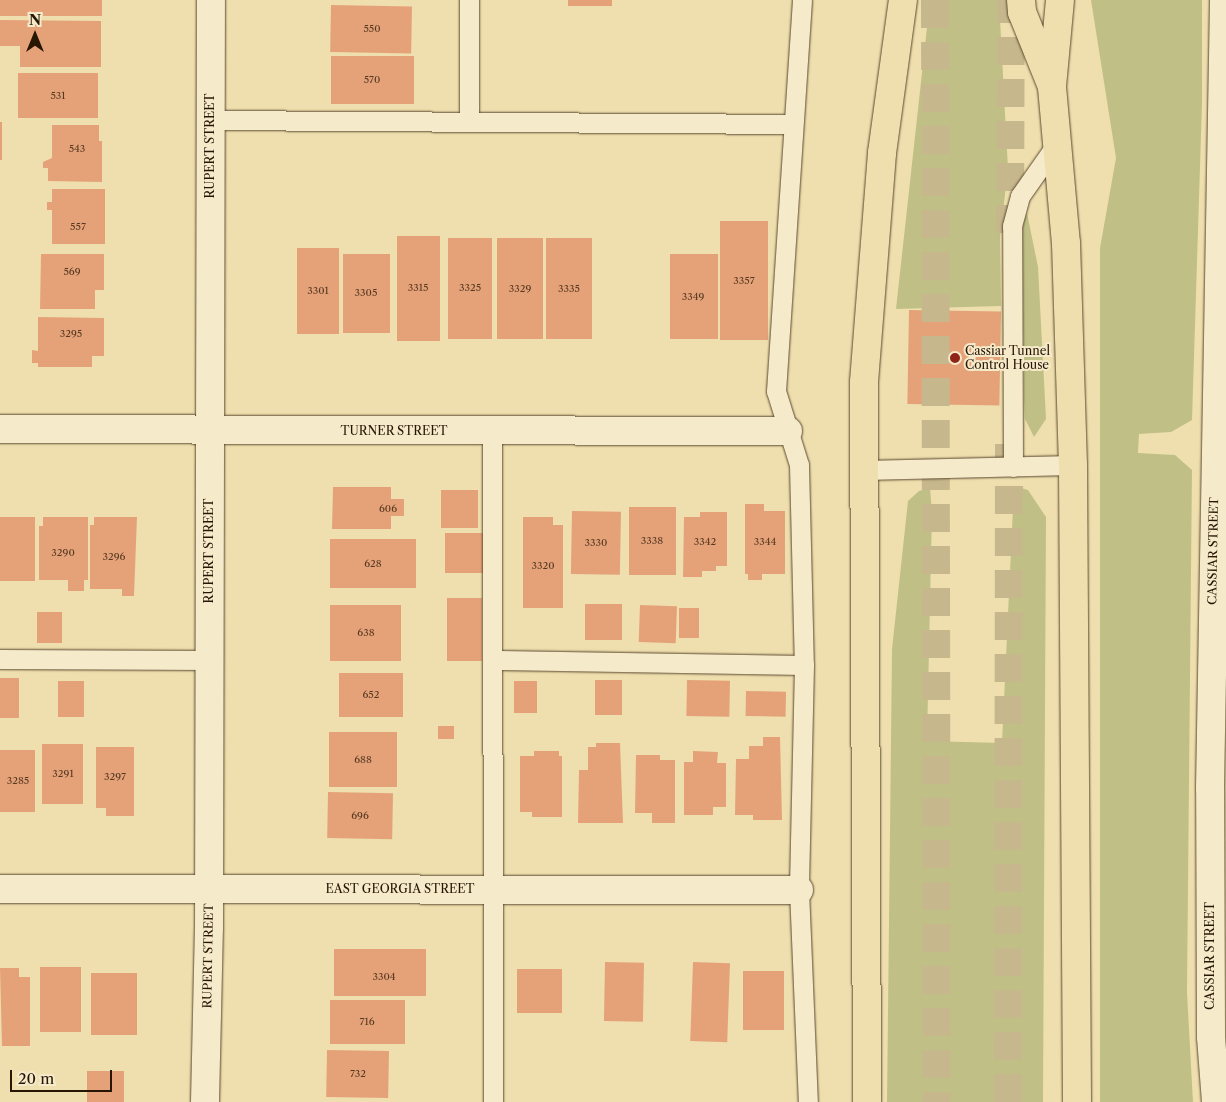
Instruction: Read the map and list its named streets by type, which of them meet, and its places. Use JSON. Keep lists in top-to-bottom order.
{
  "streets": {
    "street": [
      "RUPERT STREET",
      "TURNER STREET",
      "CASSIAR STREET",
      "EAST GEORGIA STREET"
    ]
  },
  "crossings": [
    ["RUPERT STREET", "TURNER STREET"],
    ["RUPERT STREET", "EAST GEORGIA STREET"]
  ],
  "places": ["Cassiar Tunnel Control House"],
  "house_numbers": [
    "550",
    "570",
    "531",
    "543",
    "557",
    "569",
    "3357",
    "3315",
    "3325",
    "3329",
    "3335",
    "3301",
    "3305",
    "3349",
    "3295",
    "606",
    "3338",
    "3342",
    "3344",
    "3330",
    "3290",
    "3296",
    "628",
    "3320",
    "638",
    "652",
    "688",
    "3291",
    "3297",
    "3285",
    "696",
    "3304",
    "716",
    "732"
  ],
  "scale_bar": "20 m",
  "north": "top"
}
